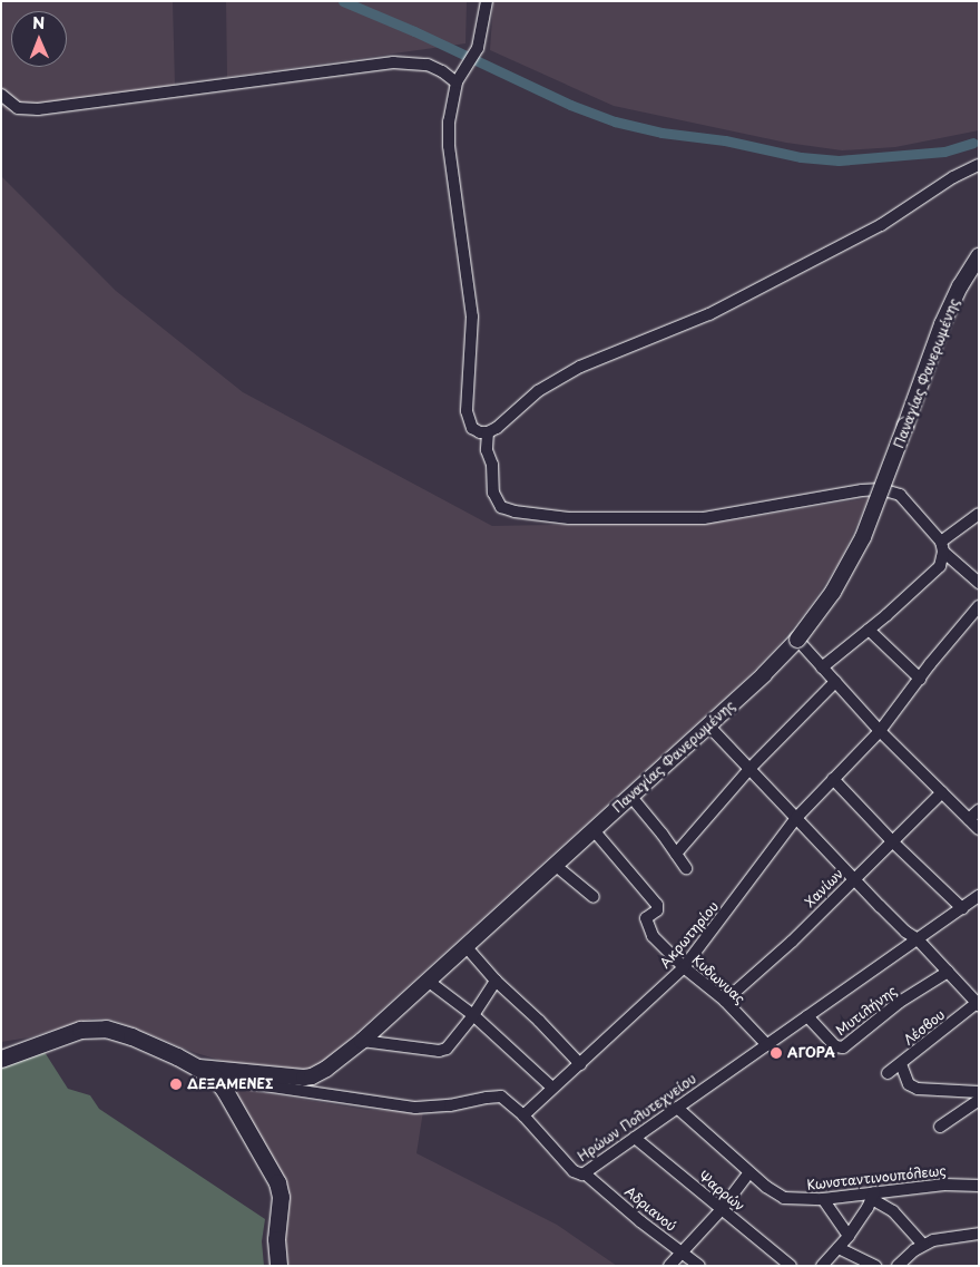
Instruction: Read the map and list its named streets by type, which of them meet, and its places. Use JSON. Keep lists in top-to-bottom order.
{
  "streets": {
    "main road": ["Παναγίας Φανερωμένης"],
    "street": [
      "Χανίων",
      "Ακρωτηρίου",
      "Κυδωνυας",
      "Μυτιλήνης",
      "Λέσβου",
      "Ηρώων Πολυτεχνείου",
      "Κωνσταντινουπόλεως",
      "Ψαρρών",
      "Αδριανού"
    ]
  },
  "crossings": [
    ["Παναγίας Φανερωμένης", "Κυδωνυας"],
    ["Παναγίας Φανερωμένης", "Ηρώων Πολυτεχνείου"],
    ["Χανίων", "Κυδωνυας"],
    ["Ακρωτηρίου", "Κυδωνυας"],
    ["Ακρωτηρίου", "Ηρώων Πολυτεχνείου"],
    ["Κυδωνυας", "Ηρώων Πολυτεχνείου"],
    ["Μυτιλήνης", "Ηρώων Πολυτεχνείου"],
    ["Ηρώων Πολυτεχνείου", "Κωνσταντινουπόλεως"],
    ["Ηρώων Πολυτεχνείου", "Ψαρρών"],
    ["Ηρώων Πολυτεχνείου", "Αδριανού"]
  ],
  "places": ["ΑΓΟΡΑ", "ΔΕΞΑΜΕΝΕΣ"],
  "north": "top"
}
